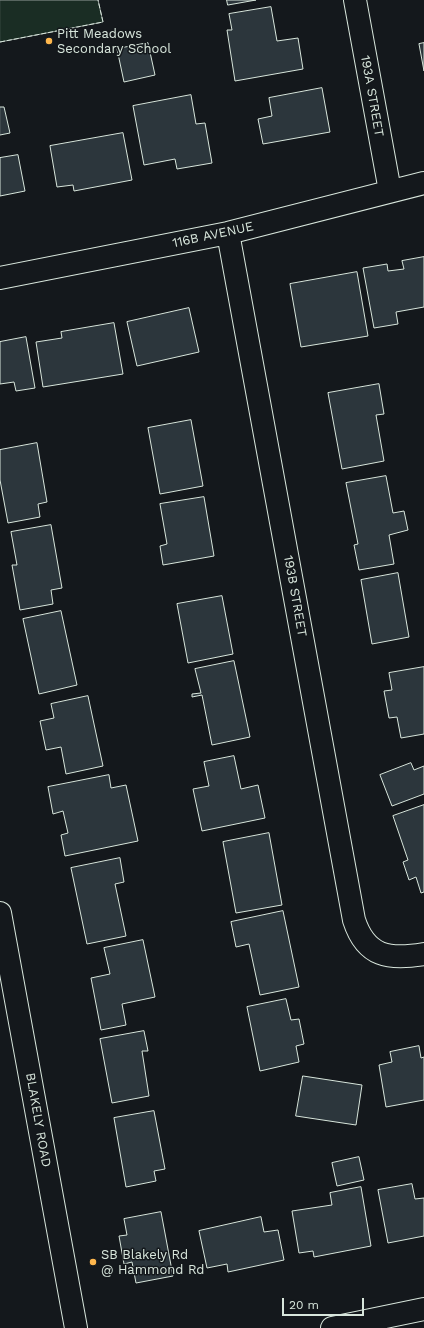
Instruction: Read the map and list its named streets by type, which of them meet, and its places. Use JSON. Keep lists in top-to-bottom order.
{
  "streets": {
    "street": [
      "193A STREET",
      "116B AVENUE",
      "193B STREET",
      "BLAKELY ROAD"
    ]
  },
  "crossings": [
    ["193A STREET", "116B AVENUE"],
    ["116B AVENUE", "193B STREET"]
  ],
  "places": ["Pitt Meadows Secondary School", "SB Blakely Rd @ Hammond Rd"],
  "scale_bar": "20 m"
}
